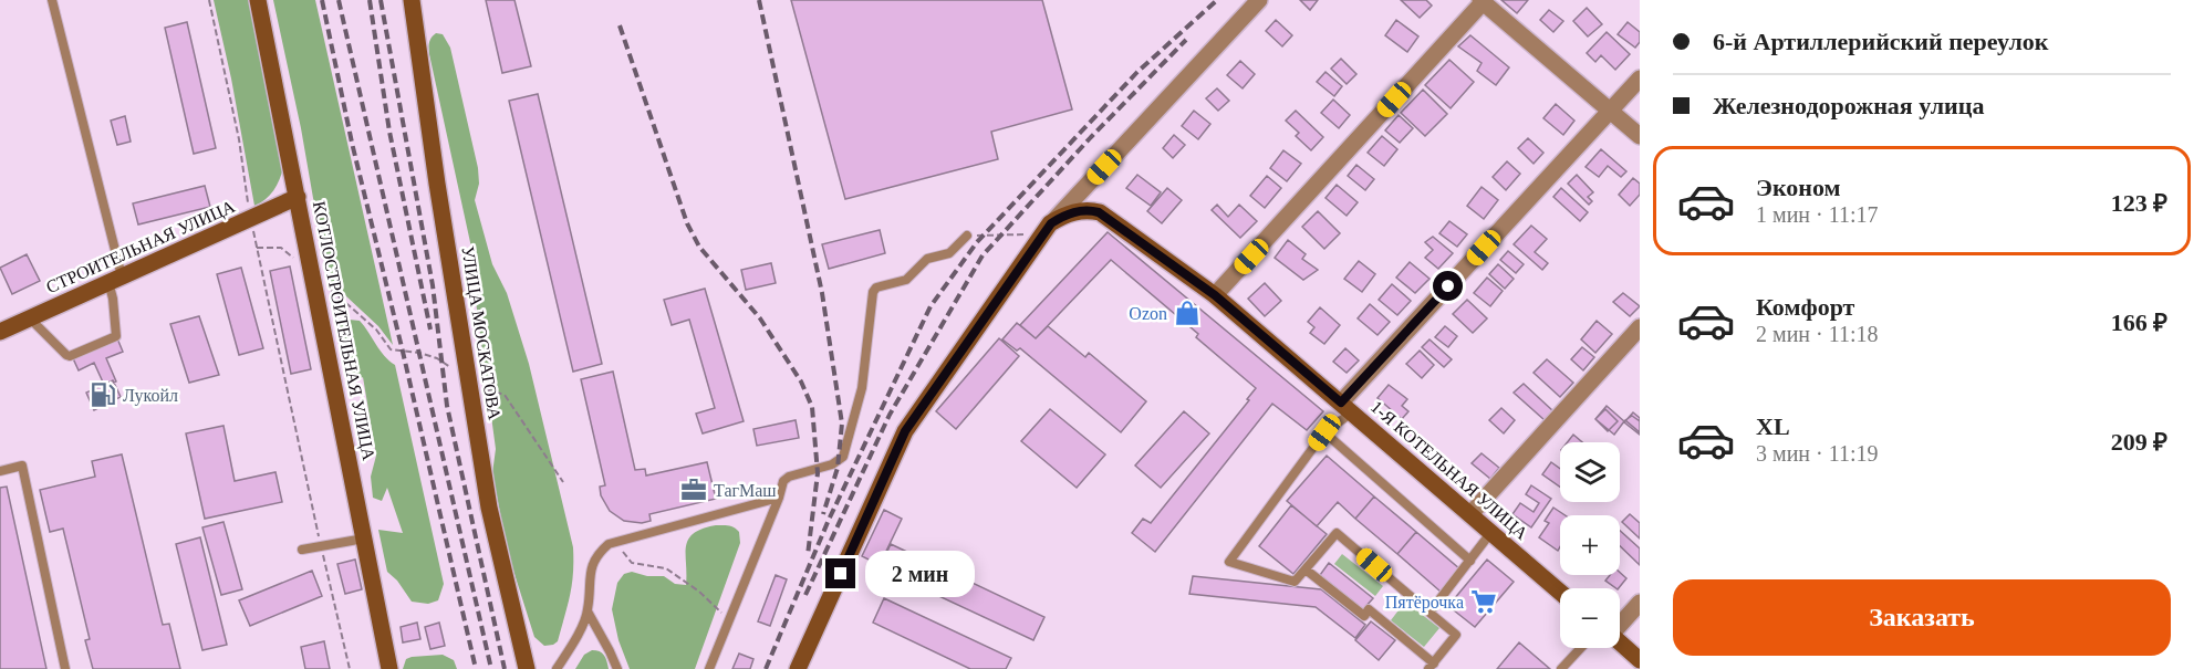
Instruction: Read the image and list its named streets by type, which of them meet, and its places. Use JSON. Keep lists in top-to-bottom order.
{
  "streets": {
    "street": [
      "СТРОИТЕЛЬНАЯ УЛИЦА",
      "КОТЛОСТРОИТЕЛЬНАЯ УЛИЦА",
      "УЛИЦА МОСКАТОВА",
      "1-Я КОТЕЛЬНАЯ УЛИЦА"
    ]
  },
  "crossings": [
    ["СТРОИТЕЛЬНАЯ УЛИЦА", "КОТЛОСТРОИТЕЛЬНАЯ УЛИЦА"]
  ],
  "places": {
    "shop": ["Ozon"],
    "fuel station": ["Лукойл"],
    "office": ["ТагМаш"],
    "supermarket": ["Пятёрочка"]
  },
  "page": {
    "banner": ["6-й Артиллерийский переулок", "Железнодорожная улица"],
    "list": [
      {
        "name": "Эконом",
        "note": "1 мин · 11:17",
        "value": "123 ₽"
      },
      {
        "name": "Комфорт",
        "note": "2 мин · 11:18",
        "value": "166 ₽"
      },
      {
        "name": "XL",
        "note": "3 мин · 11:19",
        "value": "209 ₽"
      }
    ],
    "map_buttons": ["+", "−"],
    "bubble": "2 мин",
    "buttons": "Заказать"
  }
}
